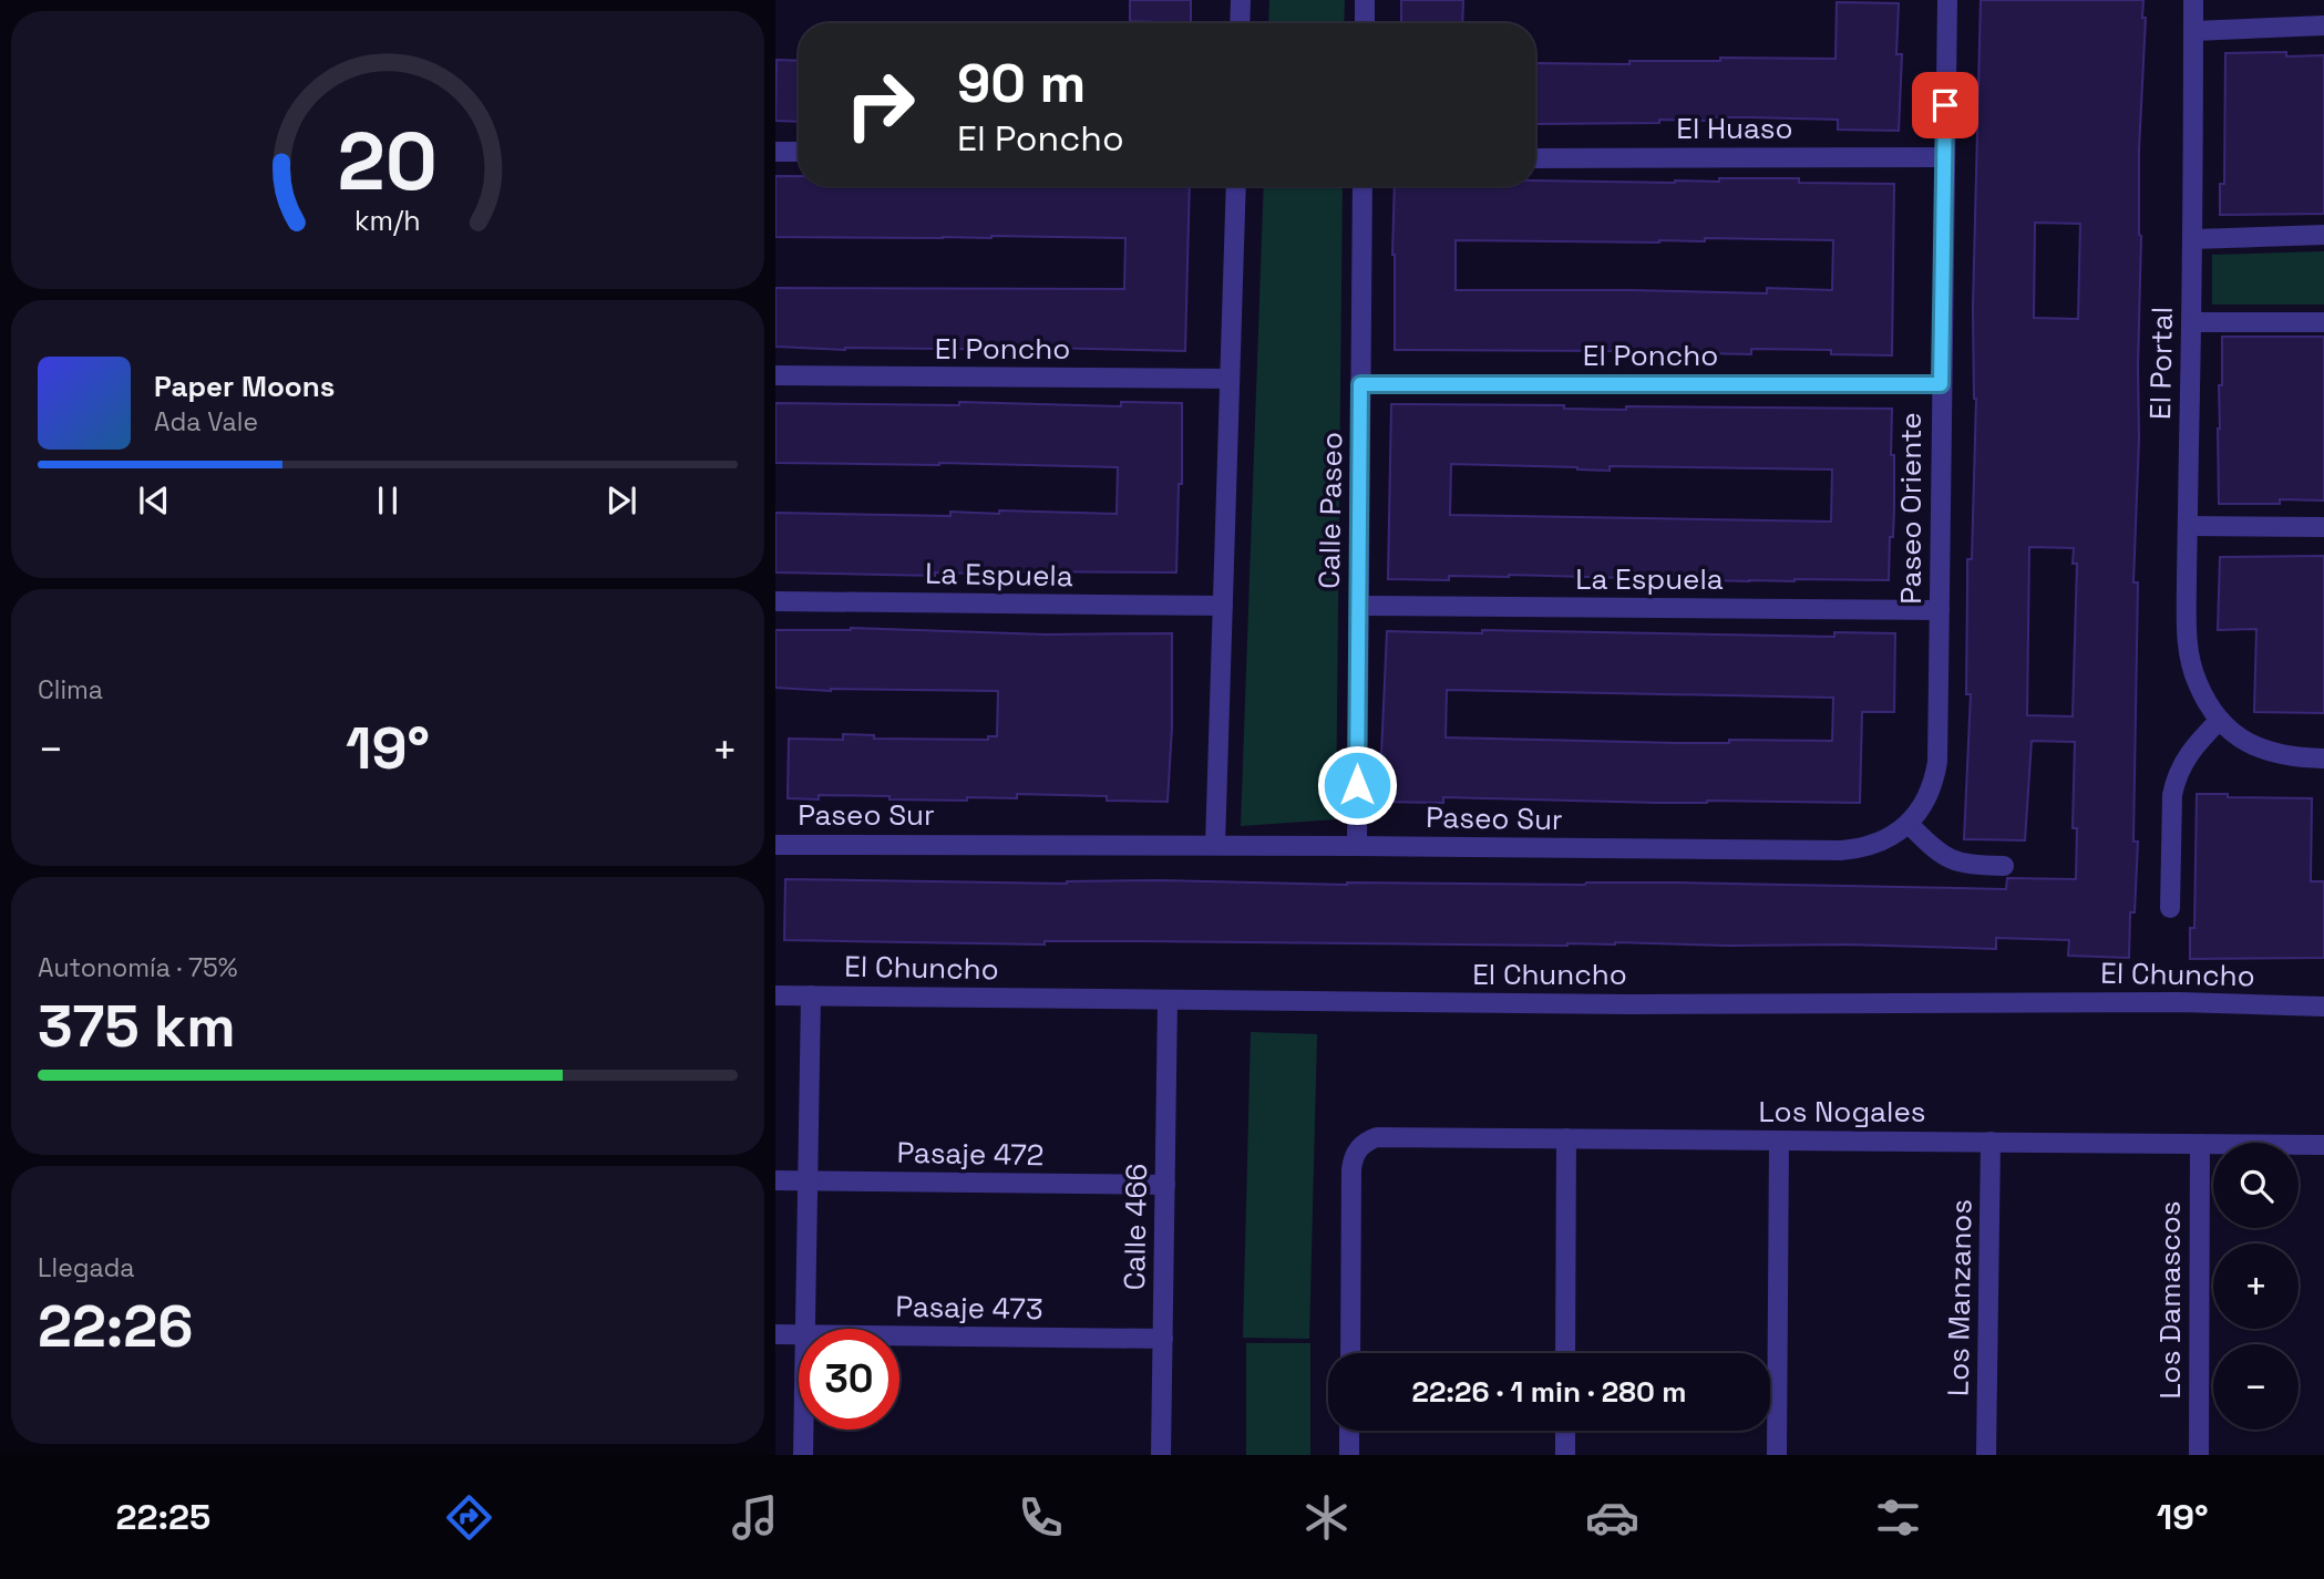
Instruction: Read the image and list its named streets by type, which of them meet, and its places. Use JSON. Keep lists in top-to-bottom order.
{
  "streets": {
    "street": [
      "El Huaso",
      "El Poncho",
      "El Portal",
      "Paseo Oriente",
      "Calle Paseo",
      "La Espuela",
      "Paseo Sur",
      "El Chuncho",
      "Los Nogales",
      "Pasaje 472",
      "Calle 466",
      "Los Manzanos",
      "Los Damascos",
      "Pasaje 473"
    ]
  },
  "crossings": [
    ["El Huaso", "Paseo Oriente"],
    ["El Poncho", "Paseo Oriente"],
    ["El Poncho", "Calle Paseo"],
    ["Paseo Oriente", "La Espuela"],
    ["Paseo Oriente", "Paseo Sur"],
    ["Calle Paseo", "La Espuela"],
    ["Calle Paseo", "Paseo Sur"],
    ["El Chuncho", "Calle 466"],
    ["Los Nogales", "Los Manzanos"],
    ["Los Nogales", "Los Damascos"],
    ["Pasaje 472", "Calle 466"],
    ["Calle 466", "Pasaje 473"]
  ],
  "page": {
    "turn": ["90 m", "El Poncho"],
    "song": ["Paper Moons", "Ada Vale"],
    "tile": [
      "Clima",
      ["Autonomía · 75%", "375 km"],
      ["Llegada", "22:26"]
    ],
    "heat": ["−", "19°", "+"],
    "map_buttons": ["+", "−"],
    "limit": "30",
    "trip": "22:26 · 1 min · 280 m",
    "tabs": ["22:25", "19°"],
    "gauge": ["20", "km/h"]
  }
}
